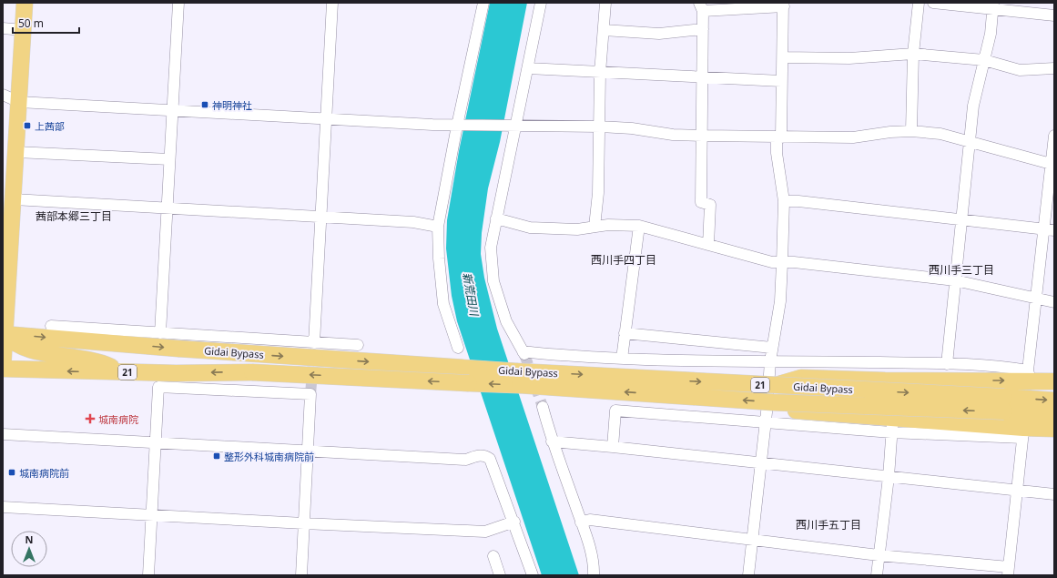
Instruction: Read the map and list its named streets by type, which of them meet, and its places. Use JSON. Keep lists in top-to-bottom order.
{
  "streets": {
    "highway": ["Gidai Bypass", "21"]
  },
  "crossings": [
    ["Gidai Bypass", "21"]
  ],
  "districts": [
    "茜部本郷三丁目",
    "西川手四丁目",
    "西川手三丁目",
    "西川手五丁目"
  ],
  "water": ["新荒田川"],
  "places": {
    "transit": [
      "神明神社",
      "上茜部",
      "整形外科城南病院前",
      "城南病院前"
    ],
    "health": ["城南病院"]
  },
  "scale_bar": "50 m",
  "north": "top"
}
